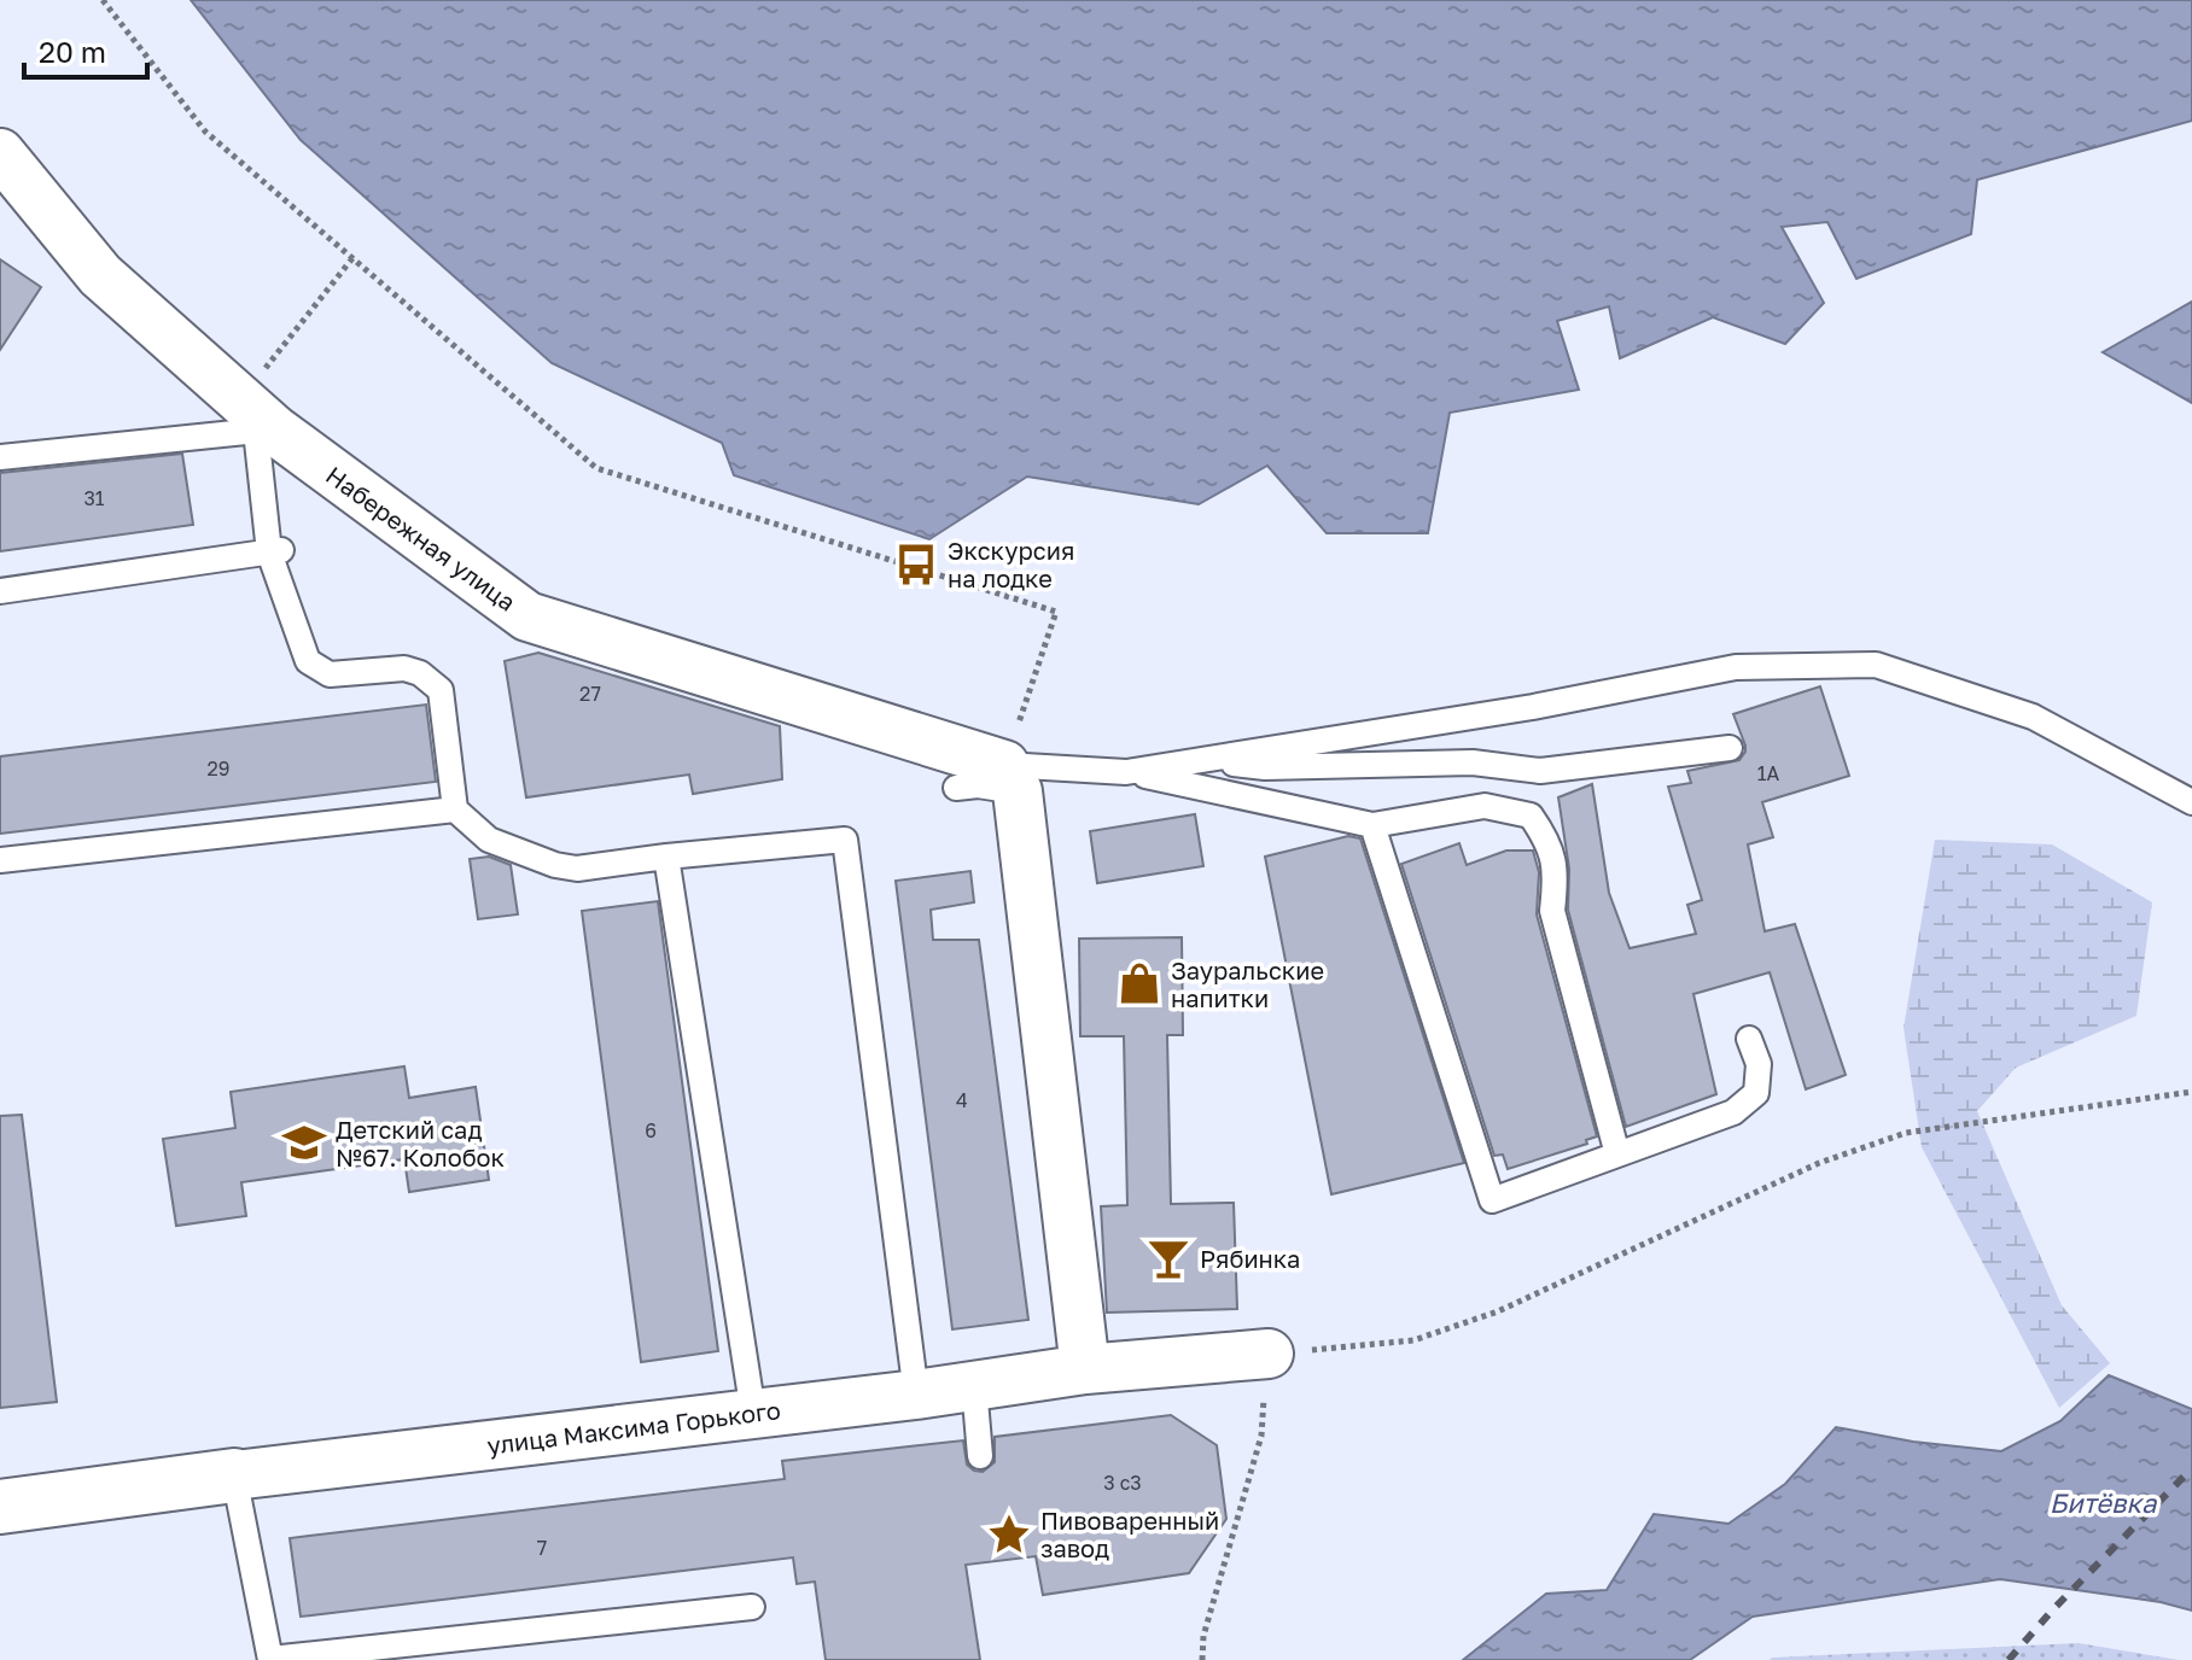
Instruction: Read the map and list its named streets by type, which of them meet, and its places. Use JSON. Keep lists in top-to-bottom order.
{
  "streets": {
    "street": ["Набережная улица", "улица Максима Горького"]
  },
  "water": ["Битёвка"],
  "places": {
    "bus stop": ["Экскурсия на лодке"],
    "shop": ["Зауральские напитки"],
    "school or university": ["Детский сад №67. Колобок"],
    "bar": ["Рябинка"],
    "place": ["Пивоваренный завод"]
  },
  "house_numbers": [
    "31",
    "27",
    "29",
    "1А",
    "4",
    "6",
    "3 с3",
    "7"
  ],
  "scale_bar": "20 m"
}
